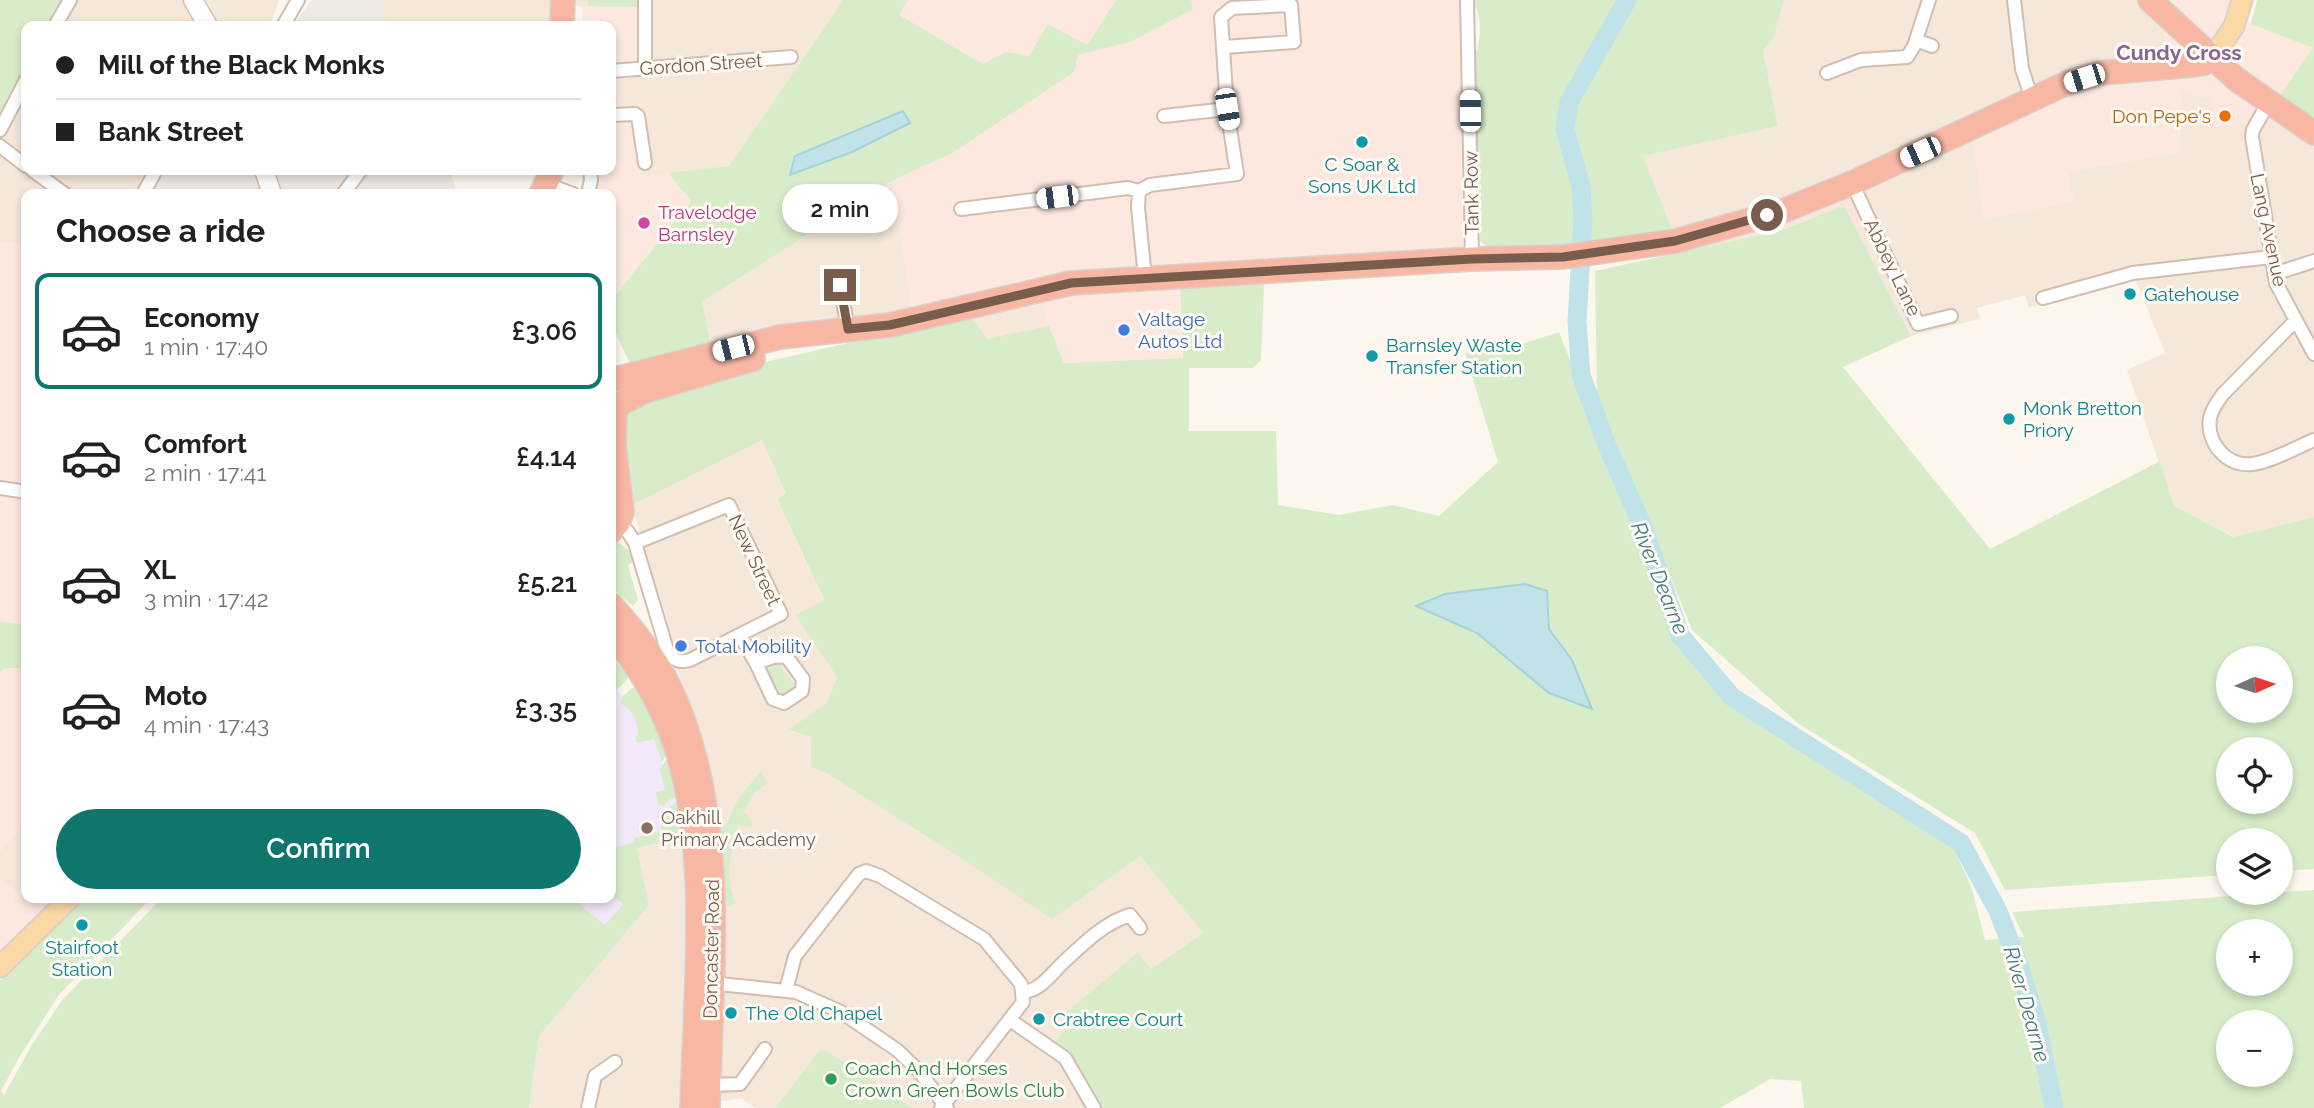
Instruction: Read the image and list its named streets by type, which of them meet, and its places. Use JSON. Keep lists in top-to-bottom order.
{
  "streets": {
    "highway": ["Doncaster Road"],
    "street": [
      "Gordon Street",
      "Tank Row",
      "Lang Avenue",
      "Abbey Lane",
      "New Street"
    ]
  },
  "districts": ["Cundy Cross"],
  "water": ["River Dearne"],
  "places": [
    "Don Pepe's",
    "C Soar & Sons UK Ltd",
    "Travelodge Barnsley",
    "Gatehouse",
    "Valtage Autos Ltd",
    "Barnsley Waste Transfer Station",
    "Monk Bretton Priory",
    "Total Mobility",
    "Oakhill Primary Academy",
    "Stairfoot Station",
    "The Old Chapel",
    "Crabtree Court",
    "Coach And Horses Crown Green Bowls Club"
  ],
  "north": "right",
  "page": {
    "banner": ["Mill of the Black Monks", "Bank Street"],
    "bubble": "2 min",
    "heading": "Choose a ride",
    "list": [
      {
        "name": "Economy",
        "note": "1 min · 17:40",
        "value": "£3.06"
      },
      {
        "name": "Comfort",
        "note": "2 min · 17:41",
        "value": "£4.14"
      },
      {
        "name": "XL",
        "note": "3 min · 17:42",
        "value": "£5.21"
      },
      {
        "name": "Moto",
        "note": "4 min · 17:43",
        "value": "£3.35"
      }
    ],
    "map_buttons": ["+", "−"],
    "buttons": "Confirm"
  }
}
